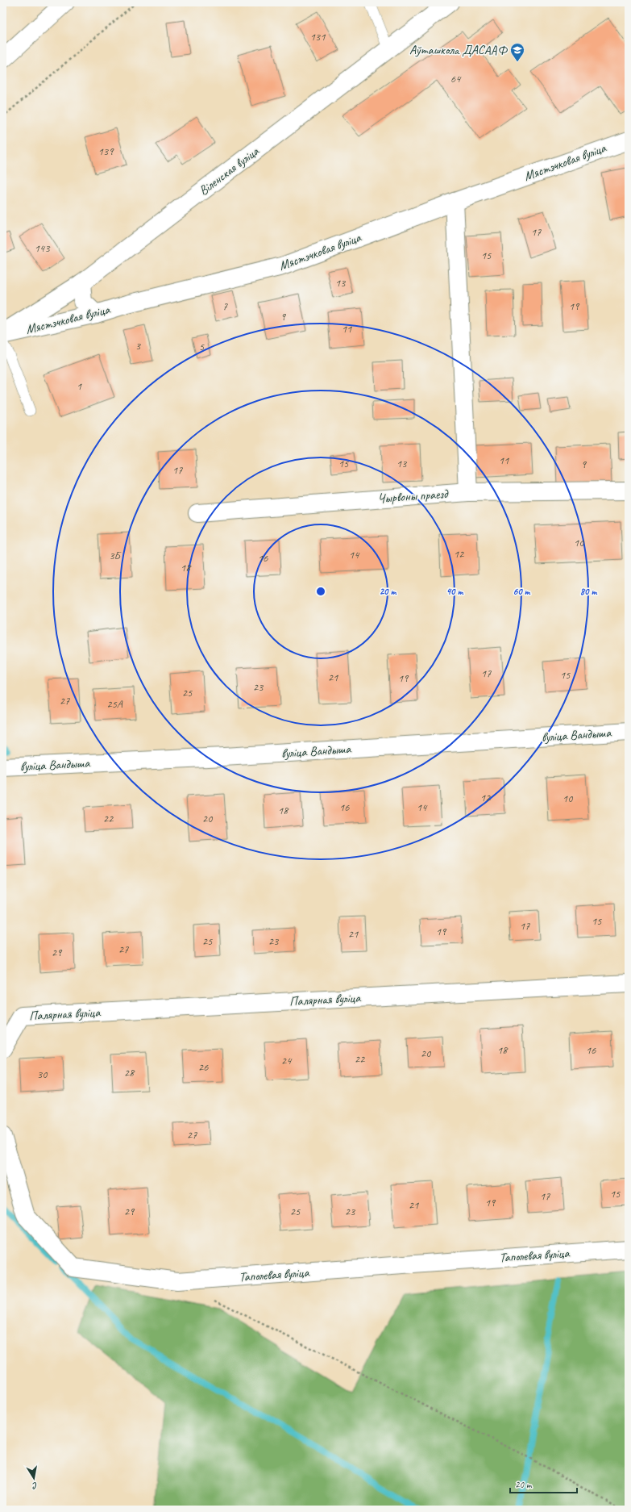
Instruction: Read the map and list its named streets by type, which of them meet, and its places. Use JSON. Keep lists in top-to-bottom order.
{
  "streets": {
    "street": [
      "Мястэчковая вуліца",
      "Віленская вуліца",
      "Чырвоны праезд",
      "вуліца Вандыша",
      "Палярная вуліца",
      "Таполевая вуліца"
    ]
  },
  "crossings": [
    ["Мястэчковая вуліца", "Віленская вуліца"]
  ],
  "places": {
    "school or university": ["Аўташкола ДАСААФ"]
  },
  "house_numbers": [
    "131",
    "64",
    "139",
    "17",
    "143",
    "15",
    "13",
    "7",
    "19",
    "9",
    "11",
    "3",
    "5",
    "1",
    "11",
    "15",
    "13",
    "9",
    "17",
    "10",
    "12",
    "14",
    "3Б",
    "16",
    "18",
    "17",
    "15",
    "21",
    "19",
    "23",
    "25",
    "27",
    "25А",
    "12",
    "10",
    "16",
    "14",
    "18",
    "22",
    "20",
    "15",
    "17",
    "19",
    "21",
    "25",
    "23",
    "27",
    "29",
    "18",
    "16",
    "20",
    "22",
    "24",
    "26",
    "28",
    "30",
    "27",
    "15",
    "17",
    "19",
    "21",
    "29",
    "25",
    "23"
  ],
  "scale_bar": "20 m",
  "north": "bottom",
  "rings": [
    "20 m",
    "40 m",
    "60 m",
    "80 m"
  ]
}
